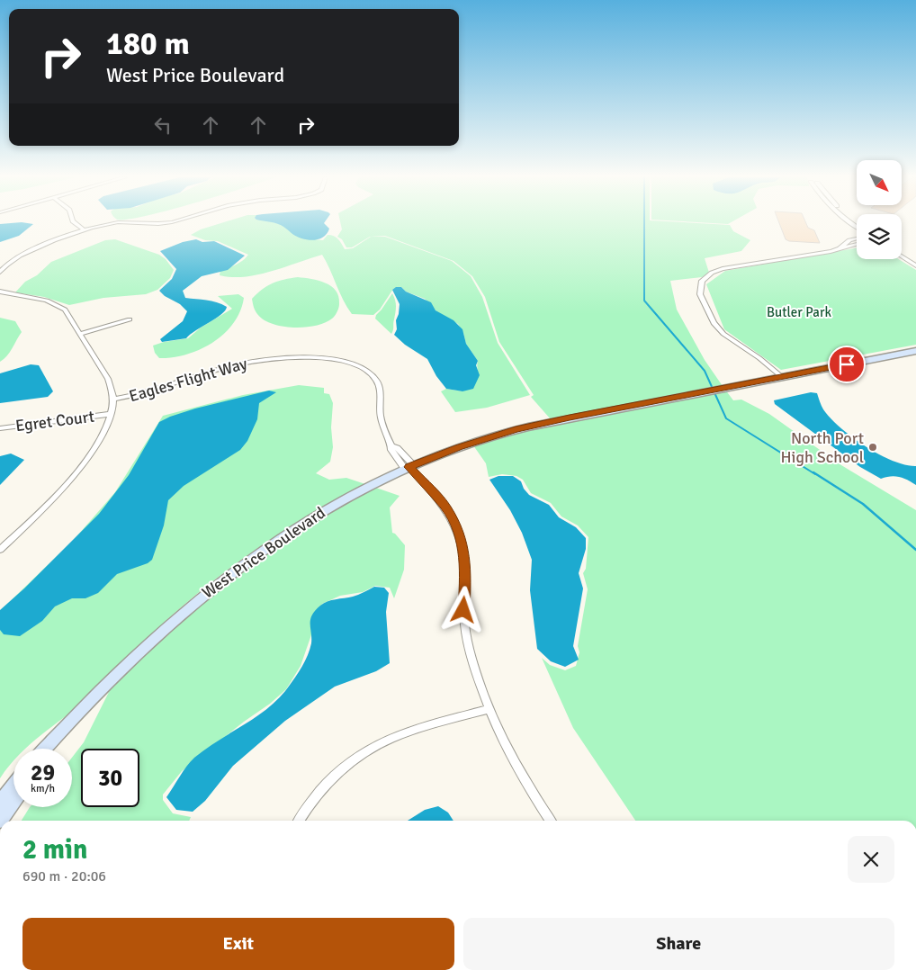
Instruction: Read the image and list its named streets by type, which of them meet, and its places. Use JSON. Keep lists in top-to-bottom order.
{
  "streets": {
    "street": ["Eagles Flight Way", "Egret Court", "West Price Boulevard"]
  },
  "crossings": [
    ["Eagles Flight Way", "West Price Boulevard"]
  ],
  "parks": ["Butler Park"],
  "places": ["North Port High School"],
  "north": "bottom right",
  "page": {
    "turn": ["180 m", "West Price Boulevard"],
    "speed": "29 km/h",
    "limit": "30",
    "heading": ["2 min", "690 m · 20:06"],
    "buttons": ["Exit", "Share"]
  }
}
